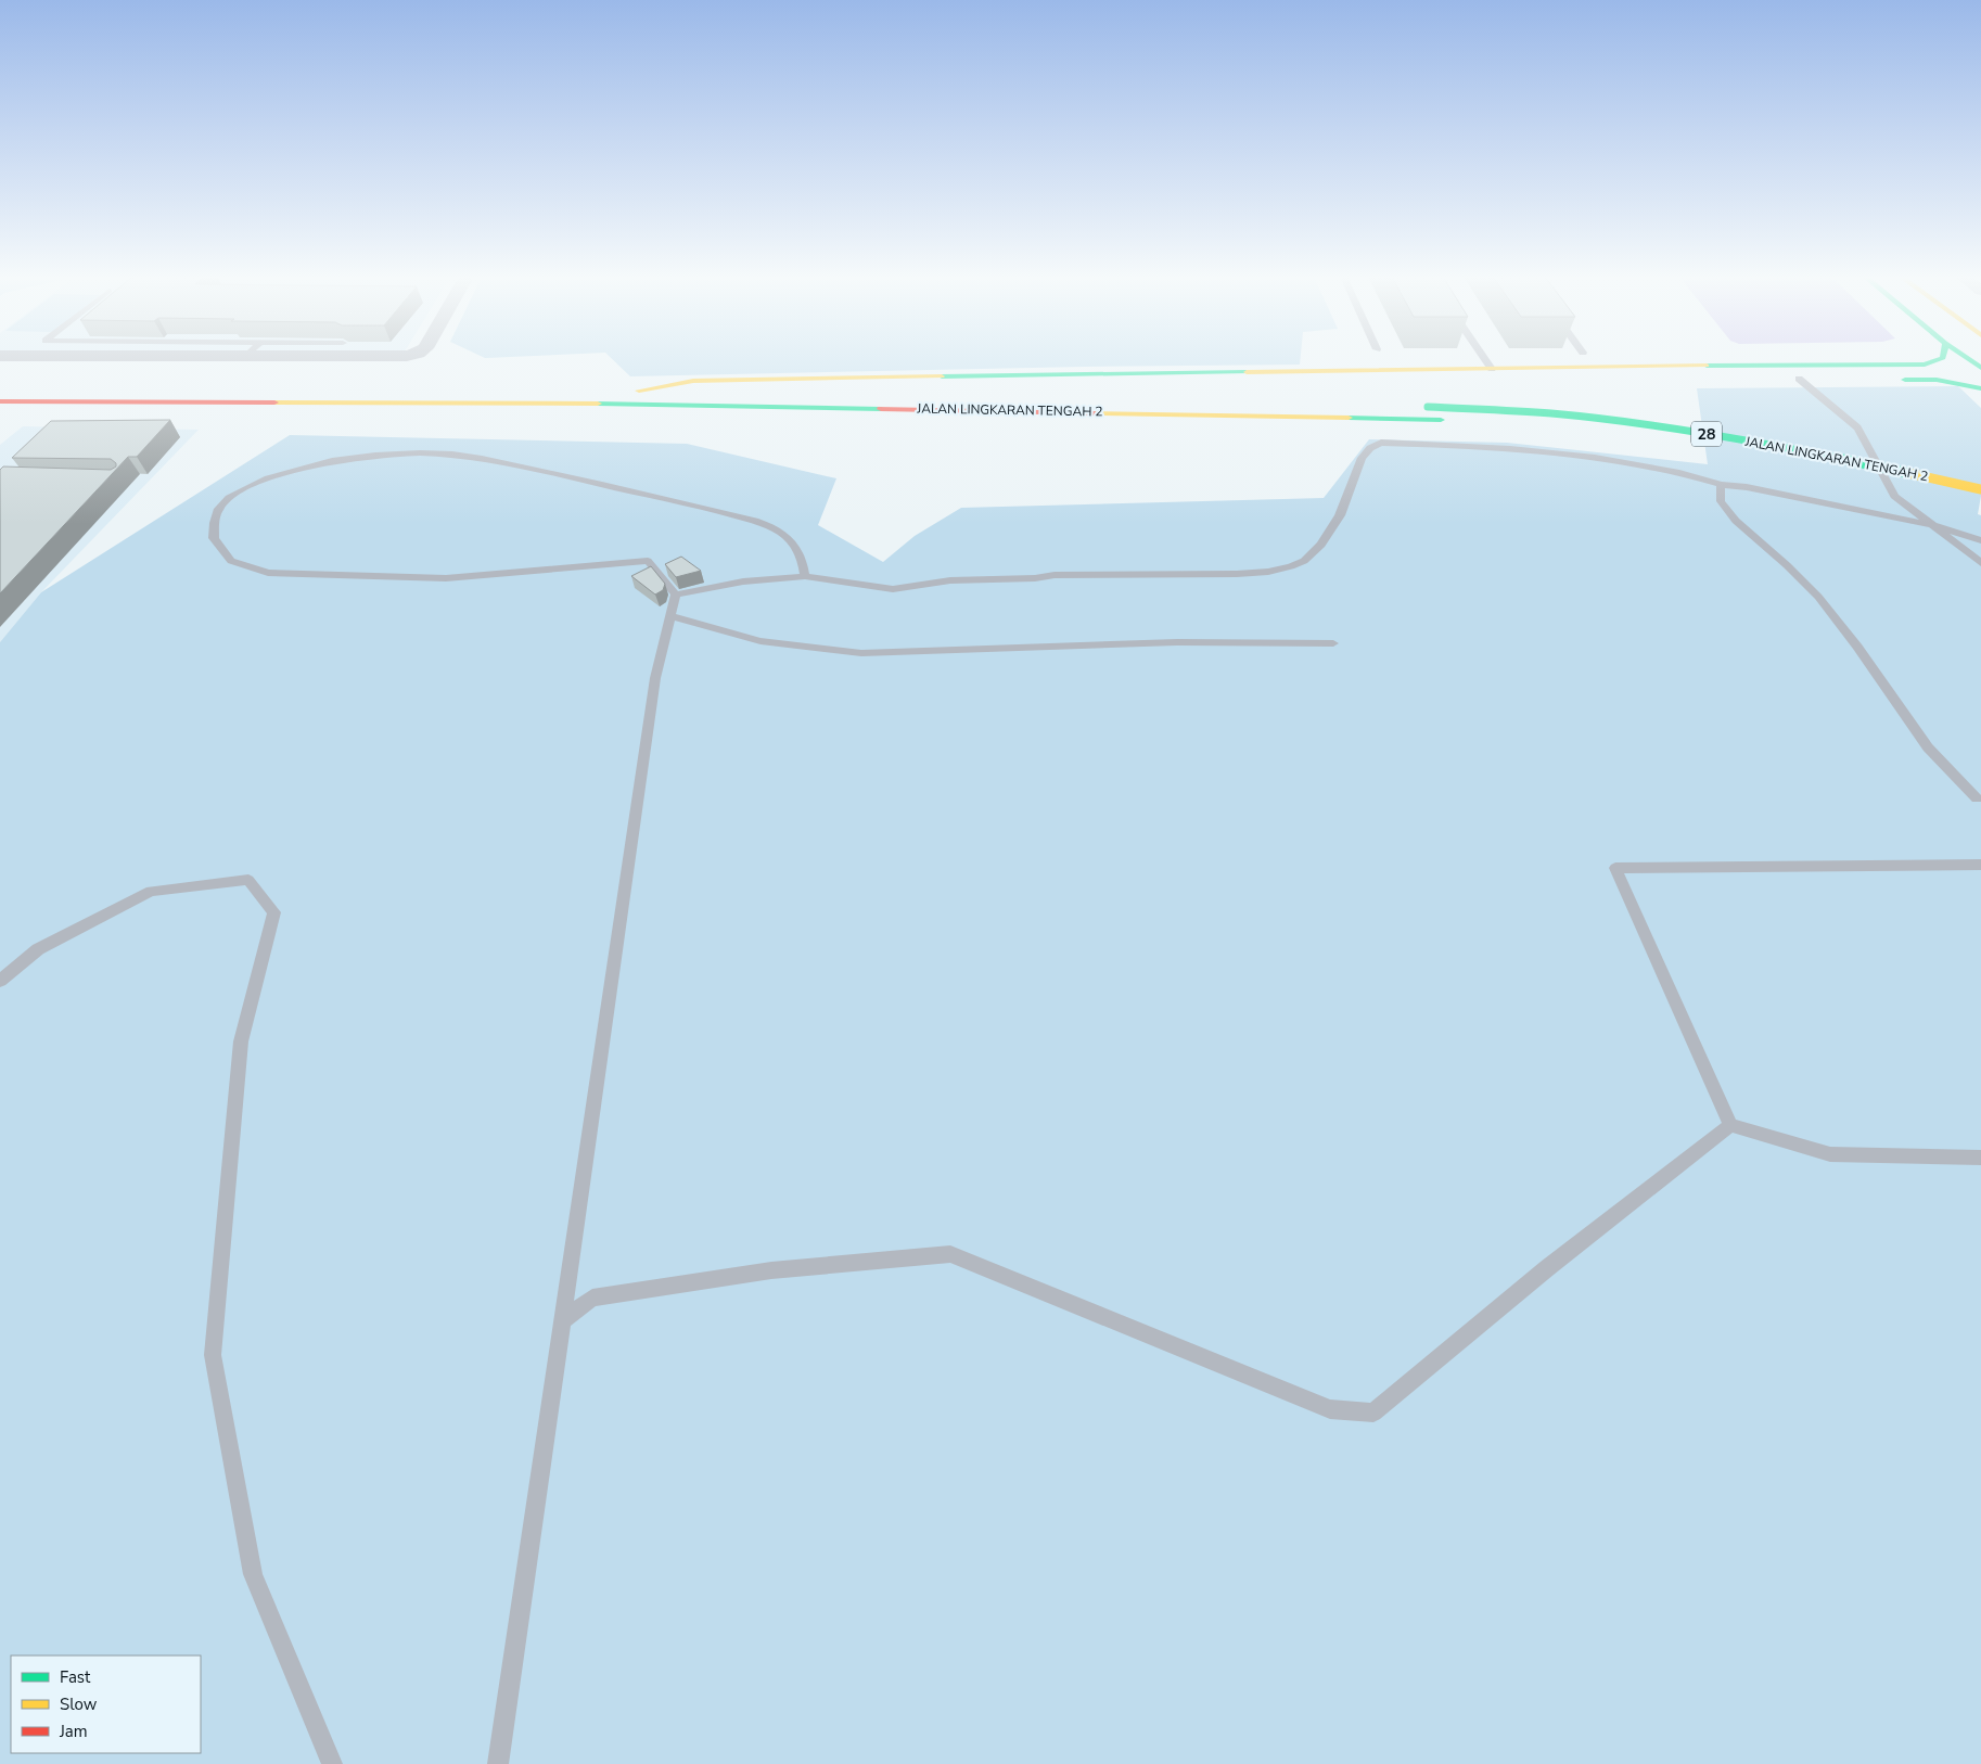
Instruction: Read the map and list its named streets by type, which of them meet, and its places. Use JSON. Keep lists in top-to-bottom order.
{
  "streets": {
    "highway": ["JALAN LINGKARAN TENGAH 2", "28"]
  },
  "legend": ["Fast", "Slow", "Jam"]
}
